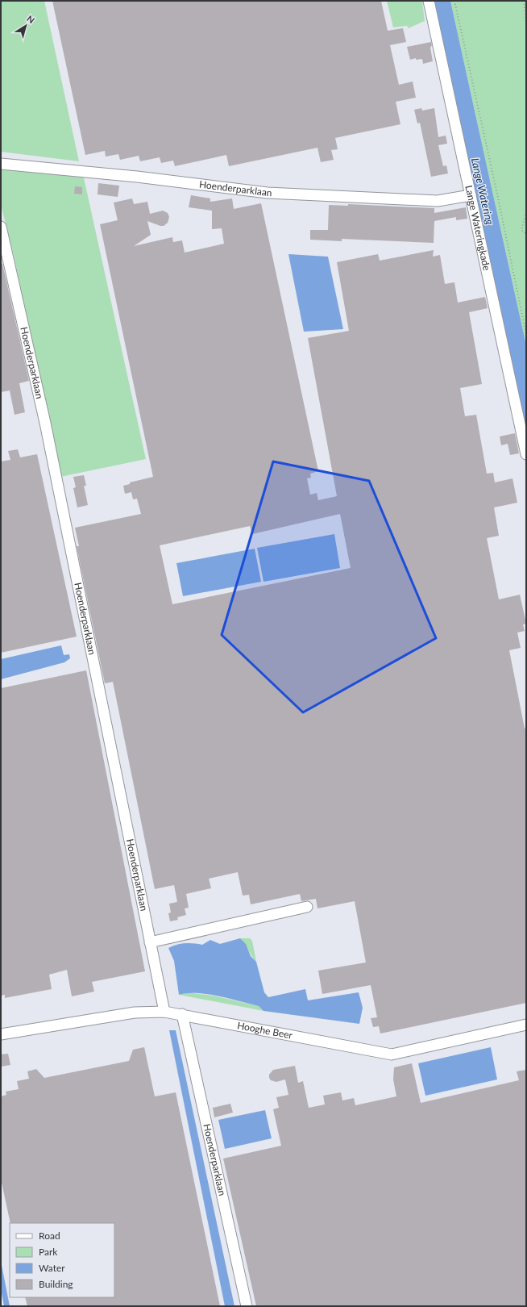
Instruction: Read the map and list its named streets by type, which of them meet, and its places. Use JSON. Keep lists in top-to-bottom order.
{
  "streets": {
    "street": ["Hoenderparklaan", "Lange Wateringkade", "Hooghe Beer"]
  },
  "crossings": [
    ["Hoenderparklaan", "Lange Wateringkade"],
    ["Hoenderparklaan", "Hooghe Beer"]
  ],
  "water": ["Lange Watering"],
  "legend": [
    "Road",
    "Park",
    "Water",
    "Building"
  ],
  "north": "top right"
}
